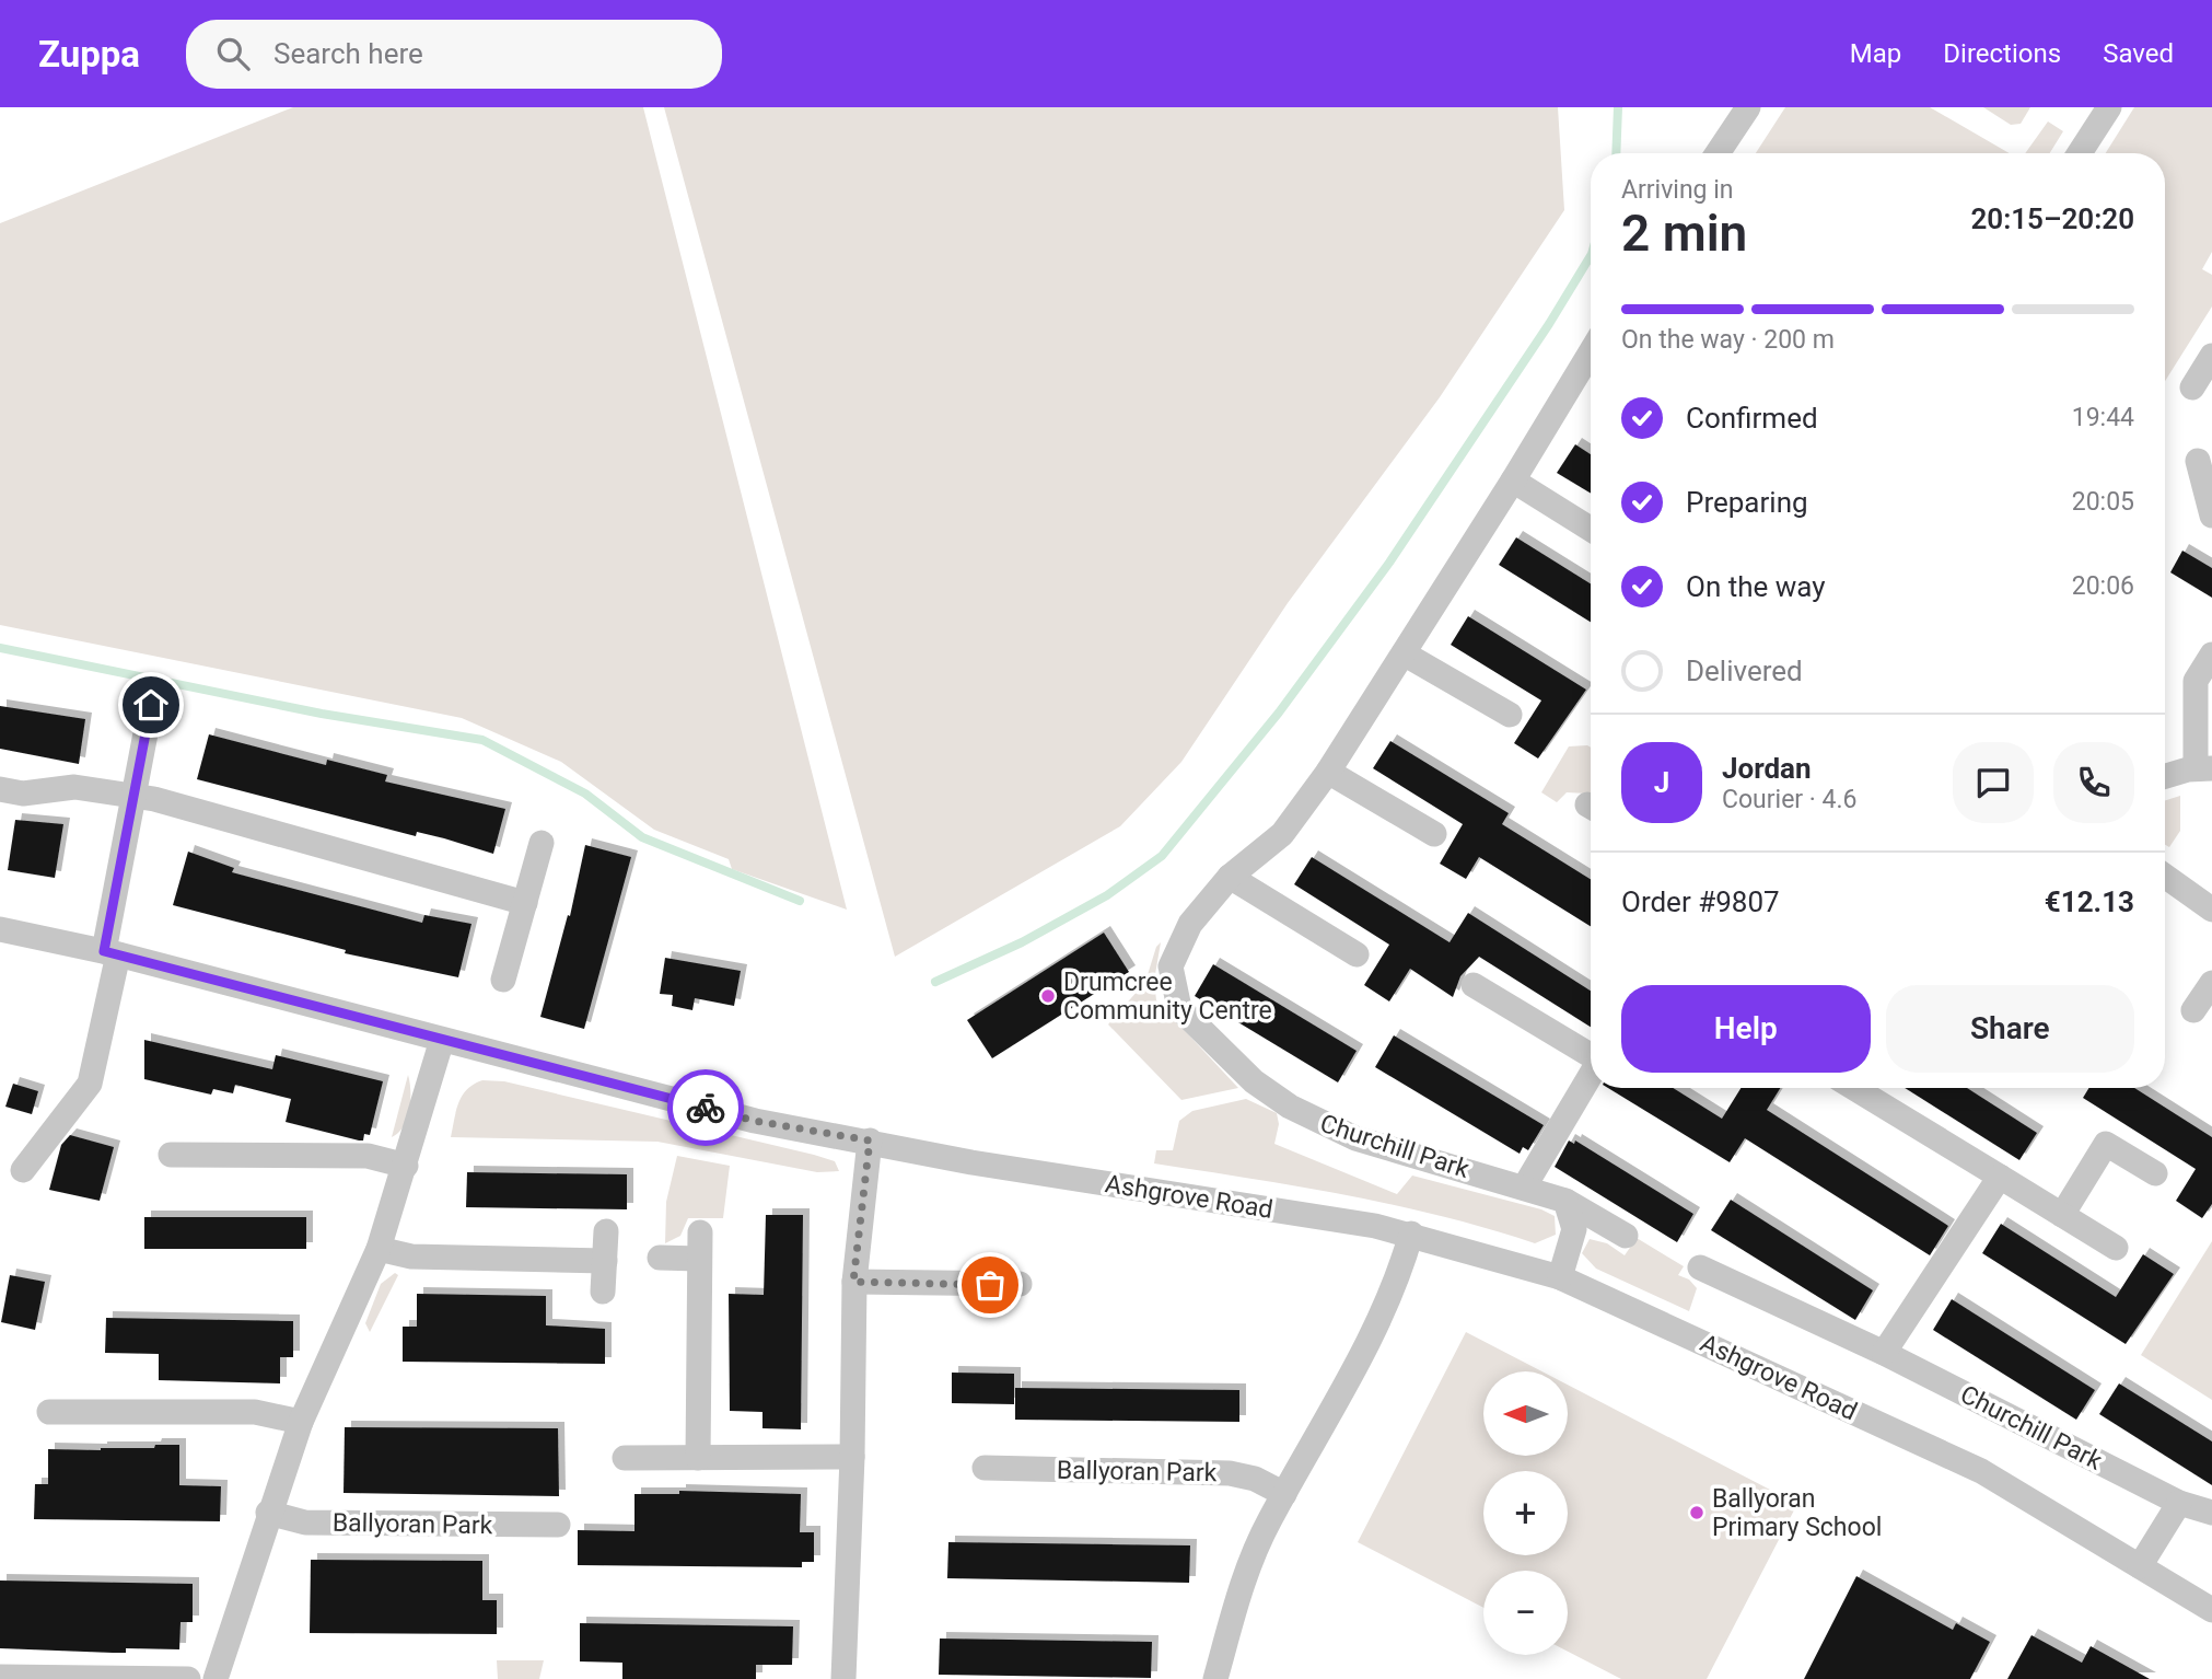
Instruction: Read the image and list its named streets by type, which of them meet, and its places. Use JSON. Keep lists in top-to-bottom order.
{
  "streets": {
    "street": ["Churchill Park", "Ashgrove Road", "Ballyoran Park"]
  },
  "places": ["Drumcree Community Centre", "Ballyoran Primary School"],
  "north": "left",
  "page": {
    "header": "Zuppa",
    "search": "Search here",
    "nav": ["Map", "Directions", "Saved"],
    "heading": ["2 min", "Arriving in", "20:15–20:20"],
    "panel": [
      "Jordan",
      "Courier · 4.6",
      "Order #9807",
      "€12.13"
    ],
    "bar": "On the way · 200 m",
    "list": [
      ["Confirmed", "19:44"],
      ["Preparing", "20:05"],
      ["On the way", "20:06"],
      "Delivered"
    ],
    "round": "J",
    "buttons": ["Help", "Share"],
    "map_buttons": ["+", "−"]
  }
}
